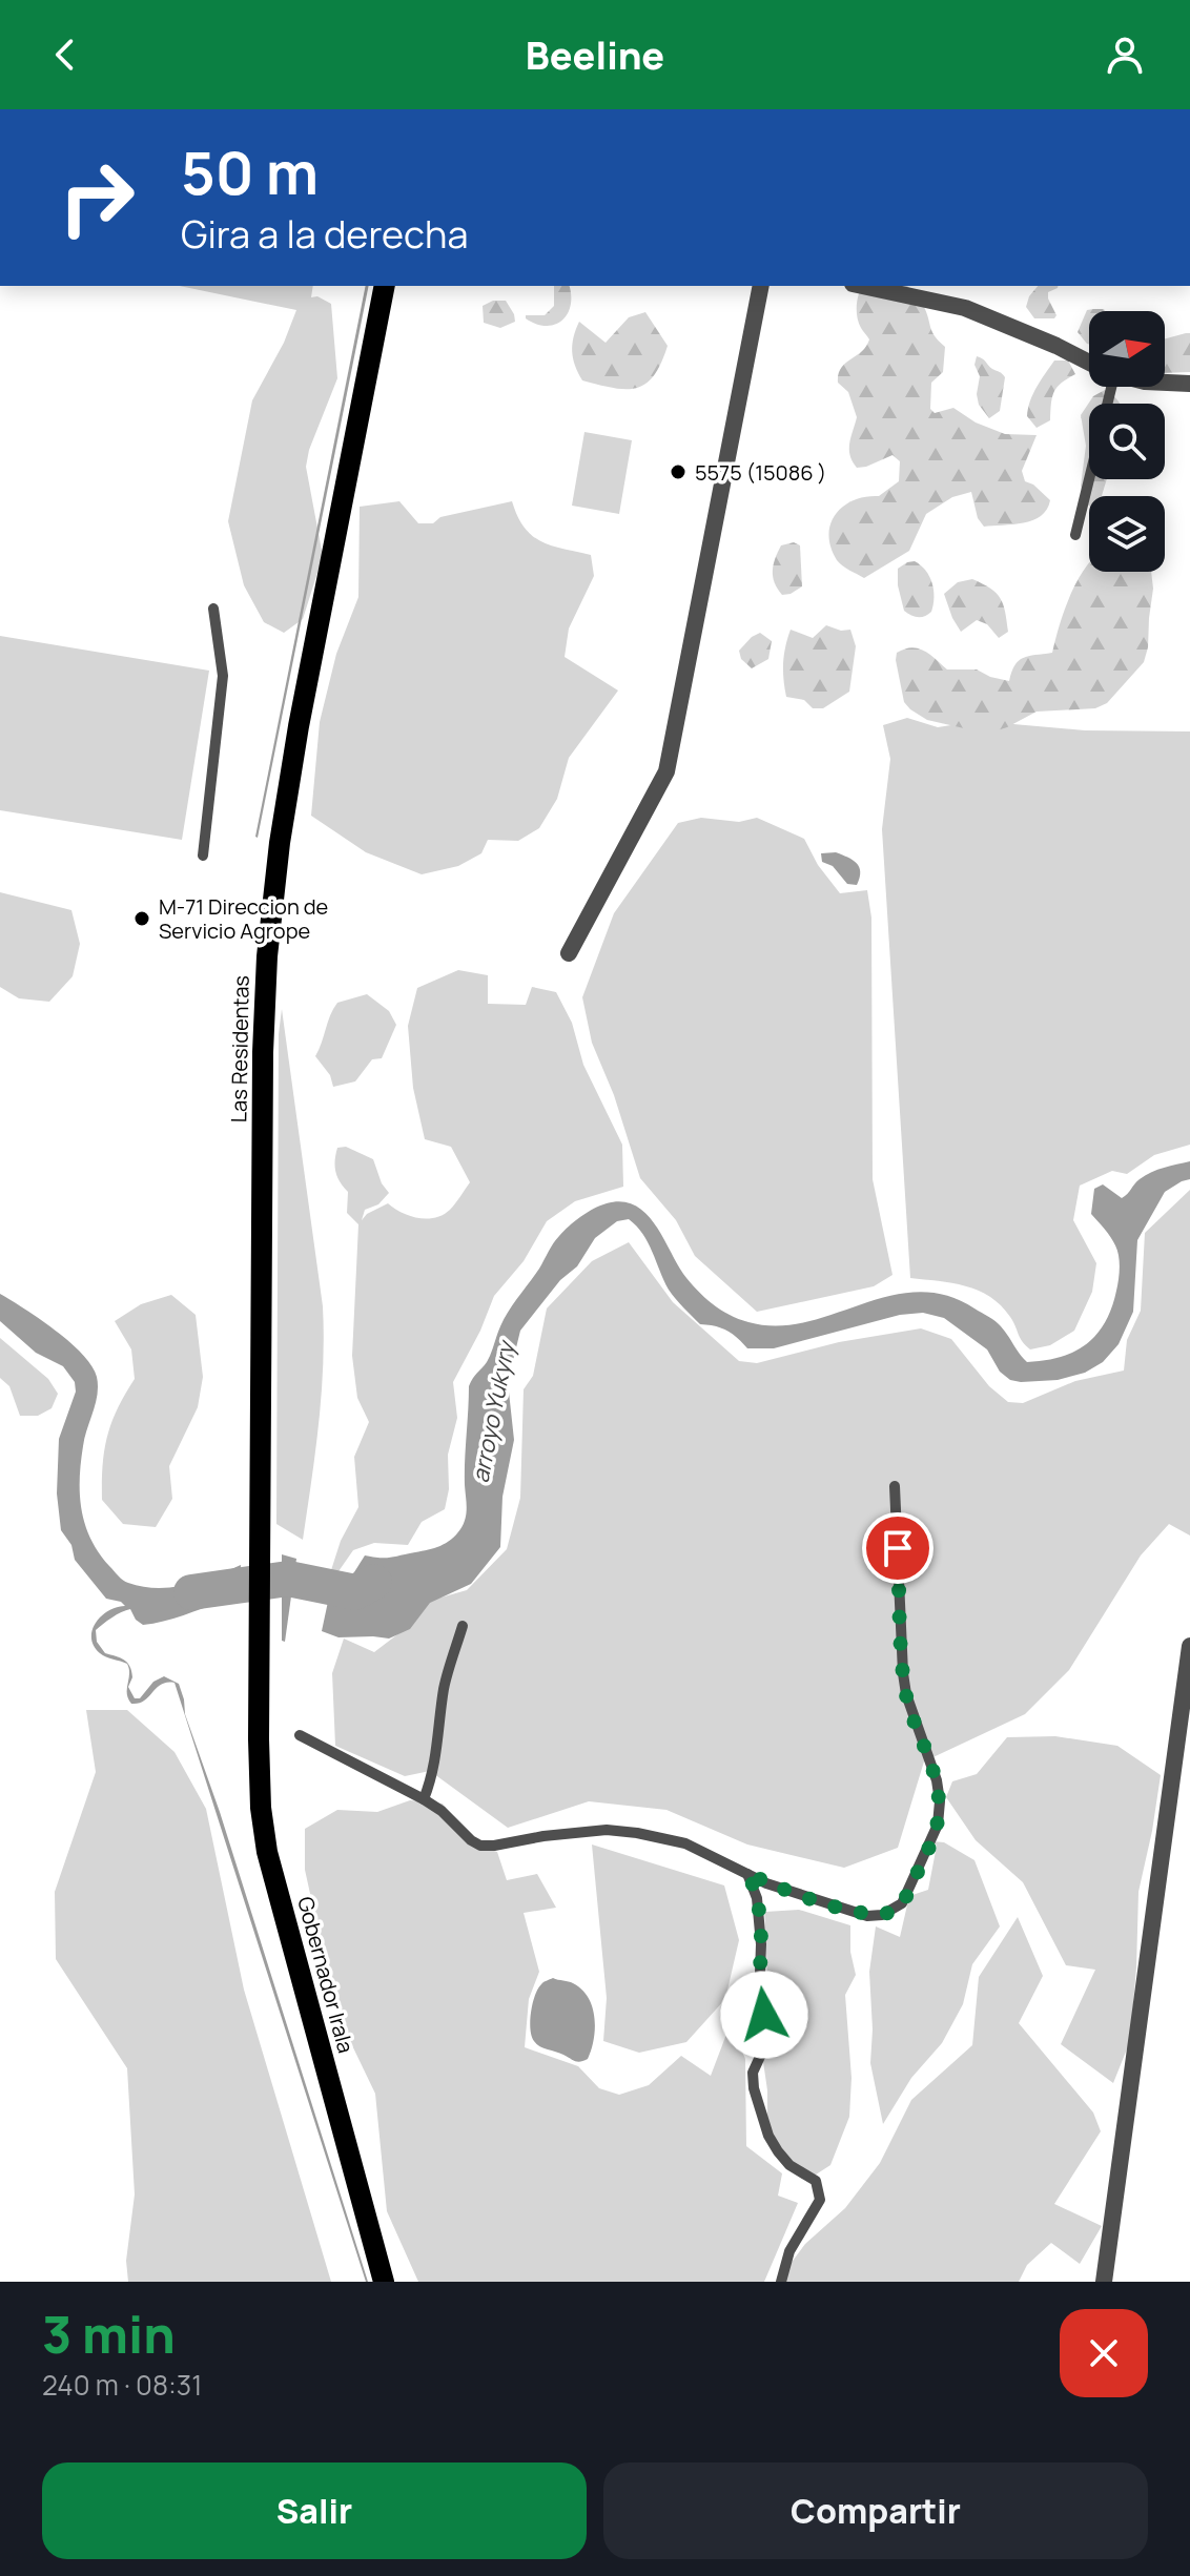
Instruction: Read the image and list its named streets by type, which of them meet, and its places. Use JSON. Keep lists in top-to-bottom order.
{
  "streets": {
    "main road": ["Las Residentas", "Gobernador Irala"]
  },
  "crossings": [
    ["Las Residentas", "Gobernador Irala"]
  ],
  "water": ["arroyo Yukyry"],
  "places": ["5575 (15086 )", "M-71 Direccion de Servicio Agrope"],
  "north": "right",
  "page": {
    "header": "Beeline",
    "turn": ["50 m", "Gira a la derecha"],
    "heading": ["3 min", "240 m · 08:31"],
    "buttons": ["Salir", "Compartir"]
  }
}
